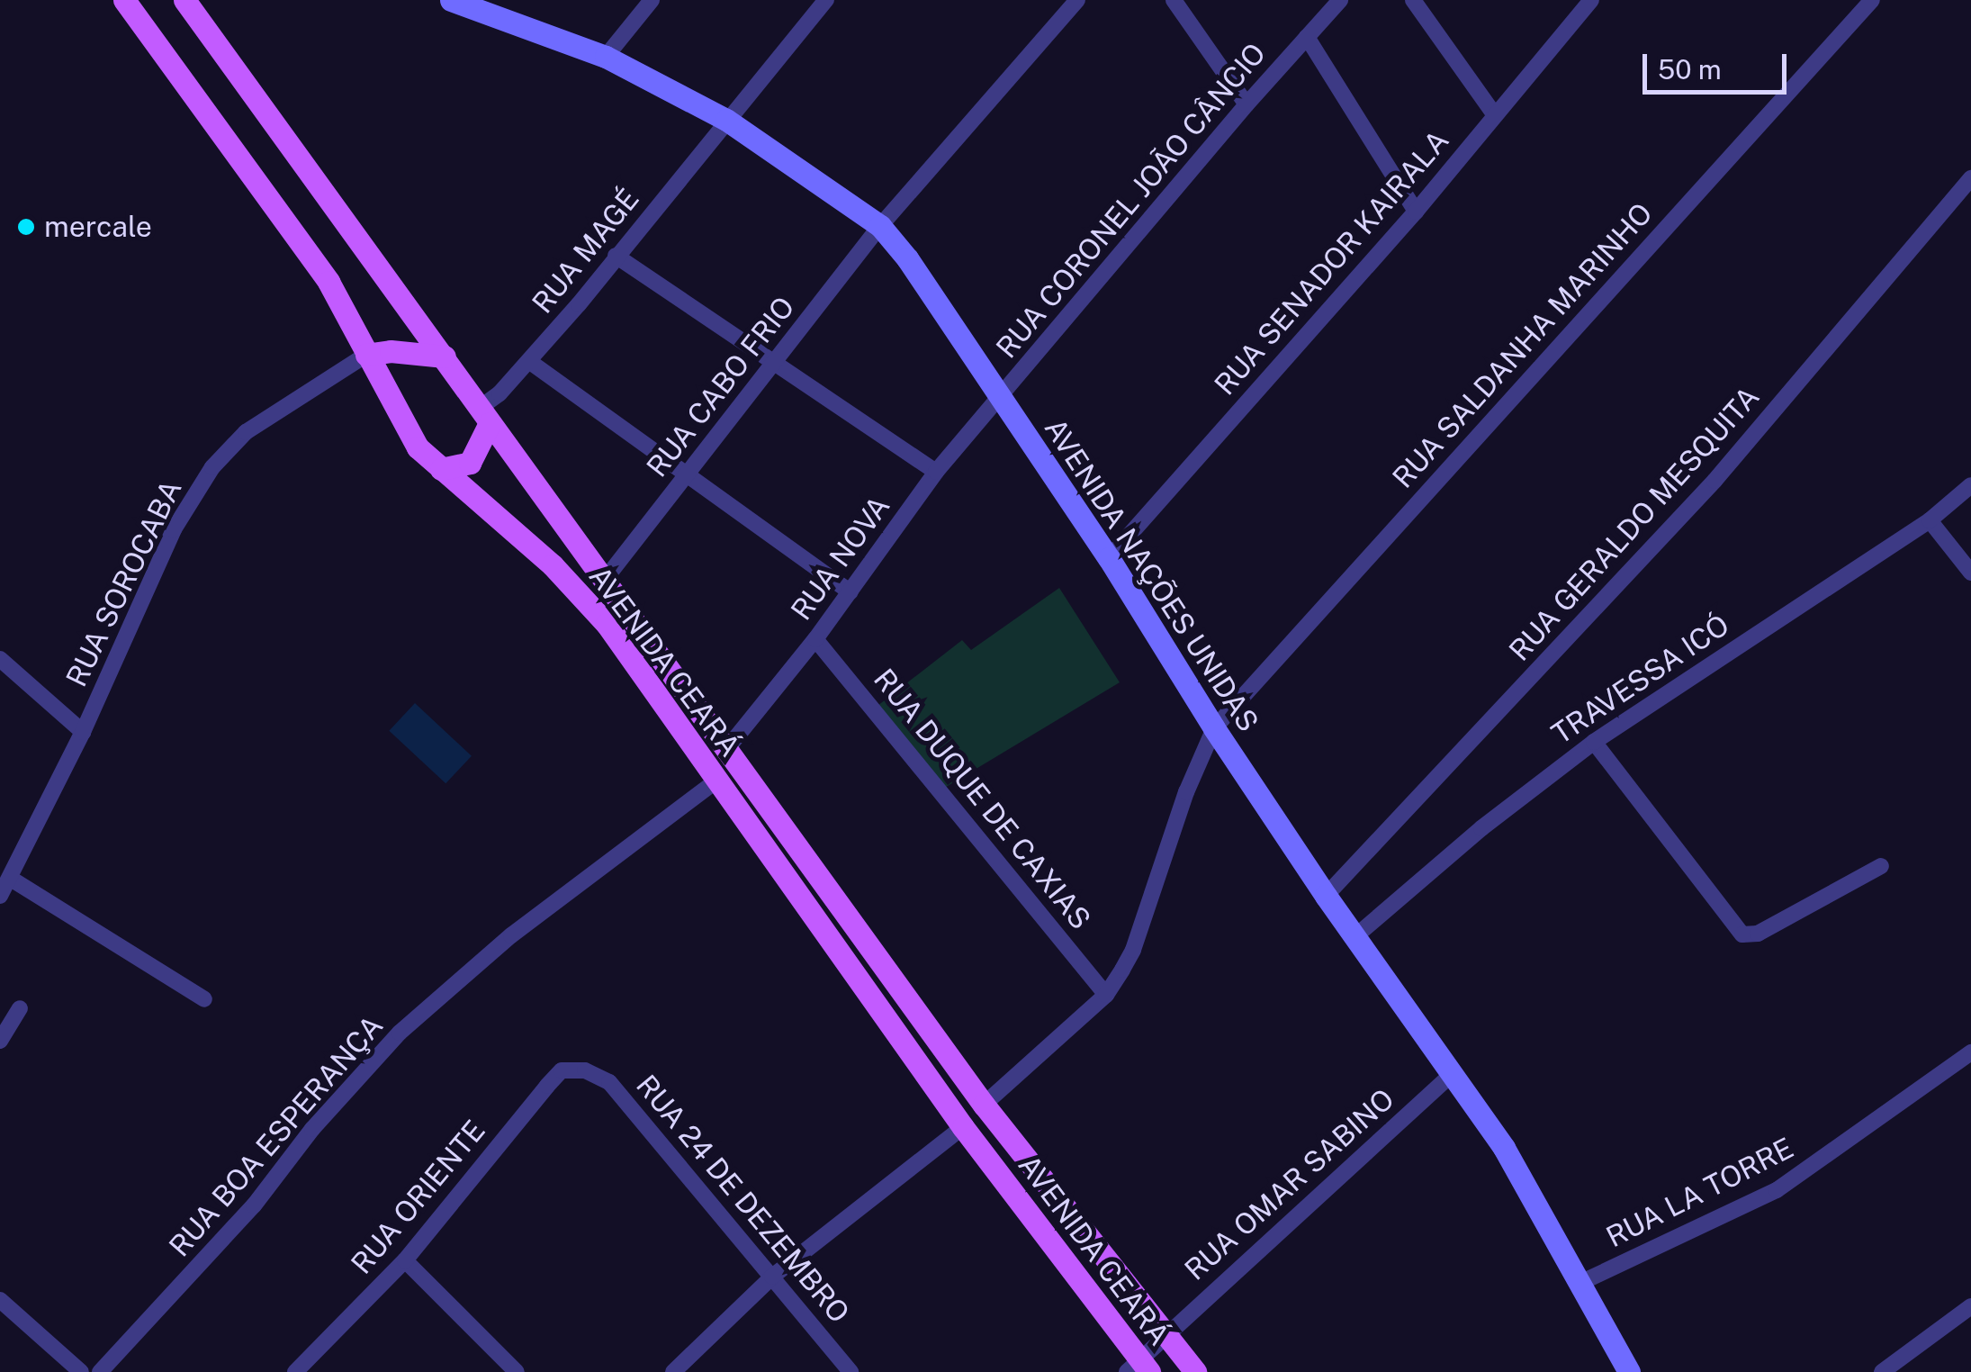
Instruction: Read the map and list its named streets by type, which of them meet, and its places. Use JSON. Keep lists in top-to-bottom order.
{
  "streets": {
    "main road": ["AVENIDA CEARÁ"],
    "street": [
      "RUA CORONEL JOÃO CÂNCIO",
      "RUA MAGÉ",
      "RUA SENADOR KAIRALA",
      "RUA SALDANHA MARINHO",
      "RUA CABO FRIO",
      "RUA GERALDO MESQUITA",
      "RUA NOVA",
      "AVENIDA NAÇÕES UNIDAS",
      "RUA SOROCABA",
      "TRAVESSA ICÓ",
      "RUA DUQUE DE CAXIAS",
      "RUA BOA ESPERANÇA",
      "RUA OMAR SABINO",
      "RUA LA TORRE",
      "RUA ORIENTE",
      "RUA 24 DE DEZEMBRO"
    ]
  },
  "crossings": [
    ["RUA CORONEL JOÃO CÂNCIO", "RUA NOVA"],
    ["RUA CORONEL JOÃO CÂNCIO", "AVENIDA NAÇÕES UNIDAS"],
    ["RUA MAGÉ", "AVENIDA NAÇÕES UNIDAS"],
    ["RUA MAGÉ", "AVENIDA CEARÁ"],
    ["RUA SENADOR KAIRALA", "AVENIDA NAÇÕES UNIDAS"],
    ["RUA SALDANHA MARINHO", "AVENIDA NAÇÕES UNIDAS"],
    ["RUA SALDANHA MARINHO", "AVENIDA CEARÁ"],
    ["RUA SALDANHA MARINHO", "RUA DUQUE DE CAXIAS"],
    ["RUA CABO FRIO", "AVENIDA NAÇÕES UNIDAS"],
    ["RUA CABO FRIO", "AVENIDA CEARÁ"],
    ["RUA GERALDO MESQUITA", "AVENIDA NAÇÕES UNIDAS"],
    ["RUA NOVA", "AVENIDA NAÇÕES UNIDAS"],
    ["RUA NOVA", "AVENIDA CEARÁ"],
    ["RUA NOVA", "RUA DUQUE DE CAXIAS"],
    ["AVENIDA NAÇÕES UNIDAS", "TRAVESSA ICÓ"],
    ["AVENIDA NAÇÕES UNIDAS", "RUA OMAR SABINO"],
    ["AVENIDA NAÇÕES UNIDAS", "RUA LA TORRE"],
    ["RUA SOROCABA", "AVENIDA CEARÁ"],
    ["AVENIDA CEARÁ", "RUA BOA ESPERANÇA"],
    ["AVENIDA CEARÁ", "RUA OMAR SABINO"],
    ["RUA ORIENTE", "RUA 24 DE DEZEMBRO"]
  ],
  "places": ["mercale"],
  "scale_bar": "50 m"
}
